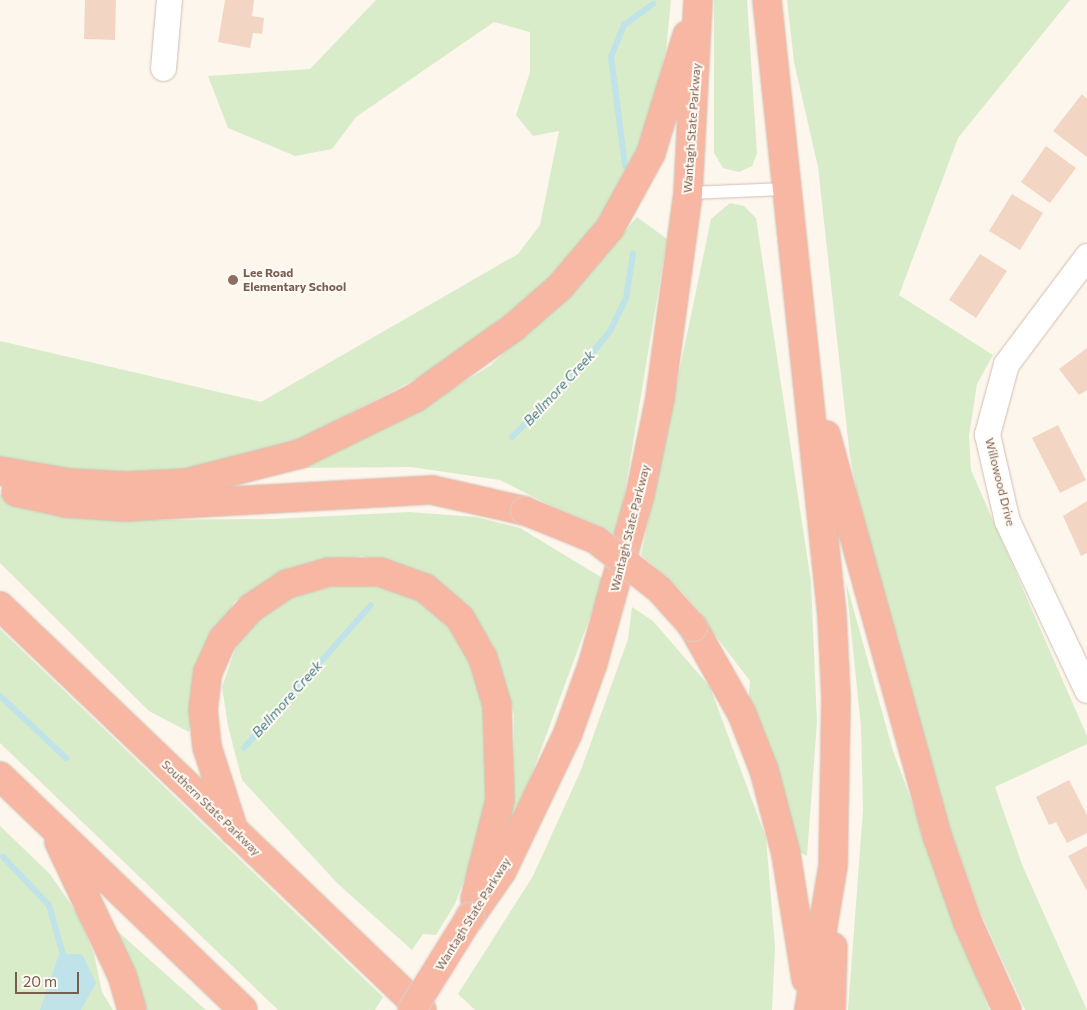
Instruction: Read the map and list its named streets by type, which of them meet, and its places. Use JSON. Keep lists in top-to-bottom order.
{
  "streets": {
    "highway": ["Wantagh State Parkway", "Southern State Parkway"],
    "street": ["Willowood Drive"]
  },
  "water": ["Bellmore Creek"],
  "places": ["Lee Road Elementary School"],
  "scale_bar": "20 m"
}
